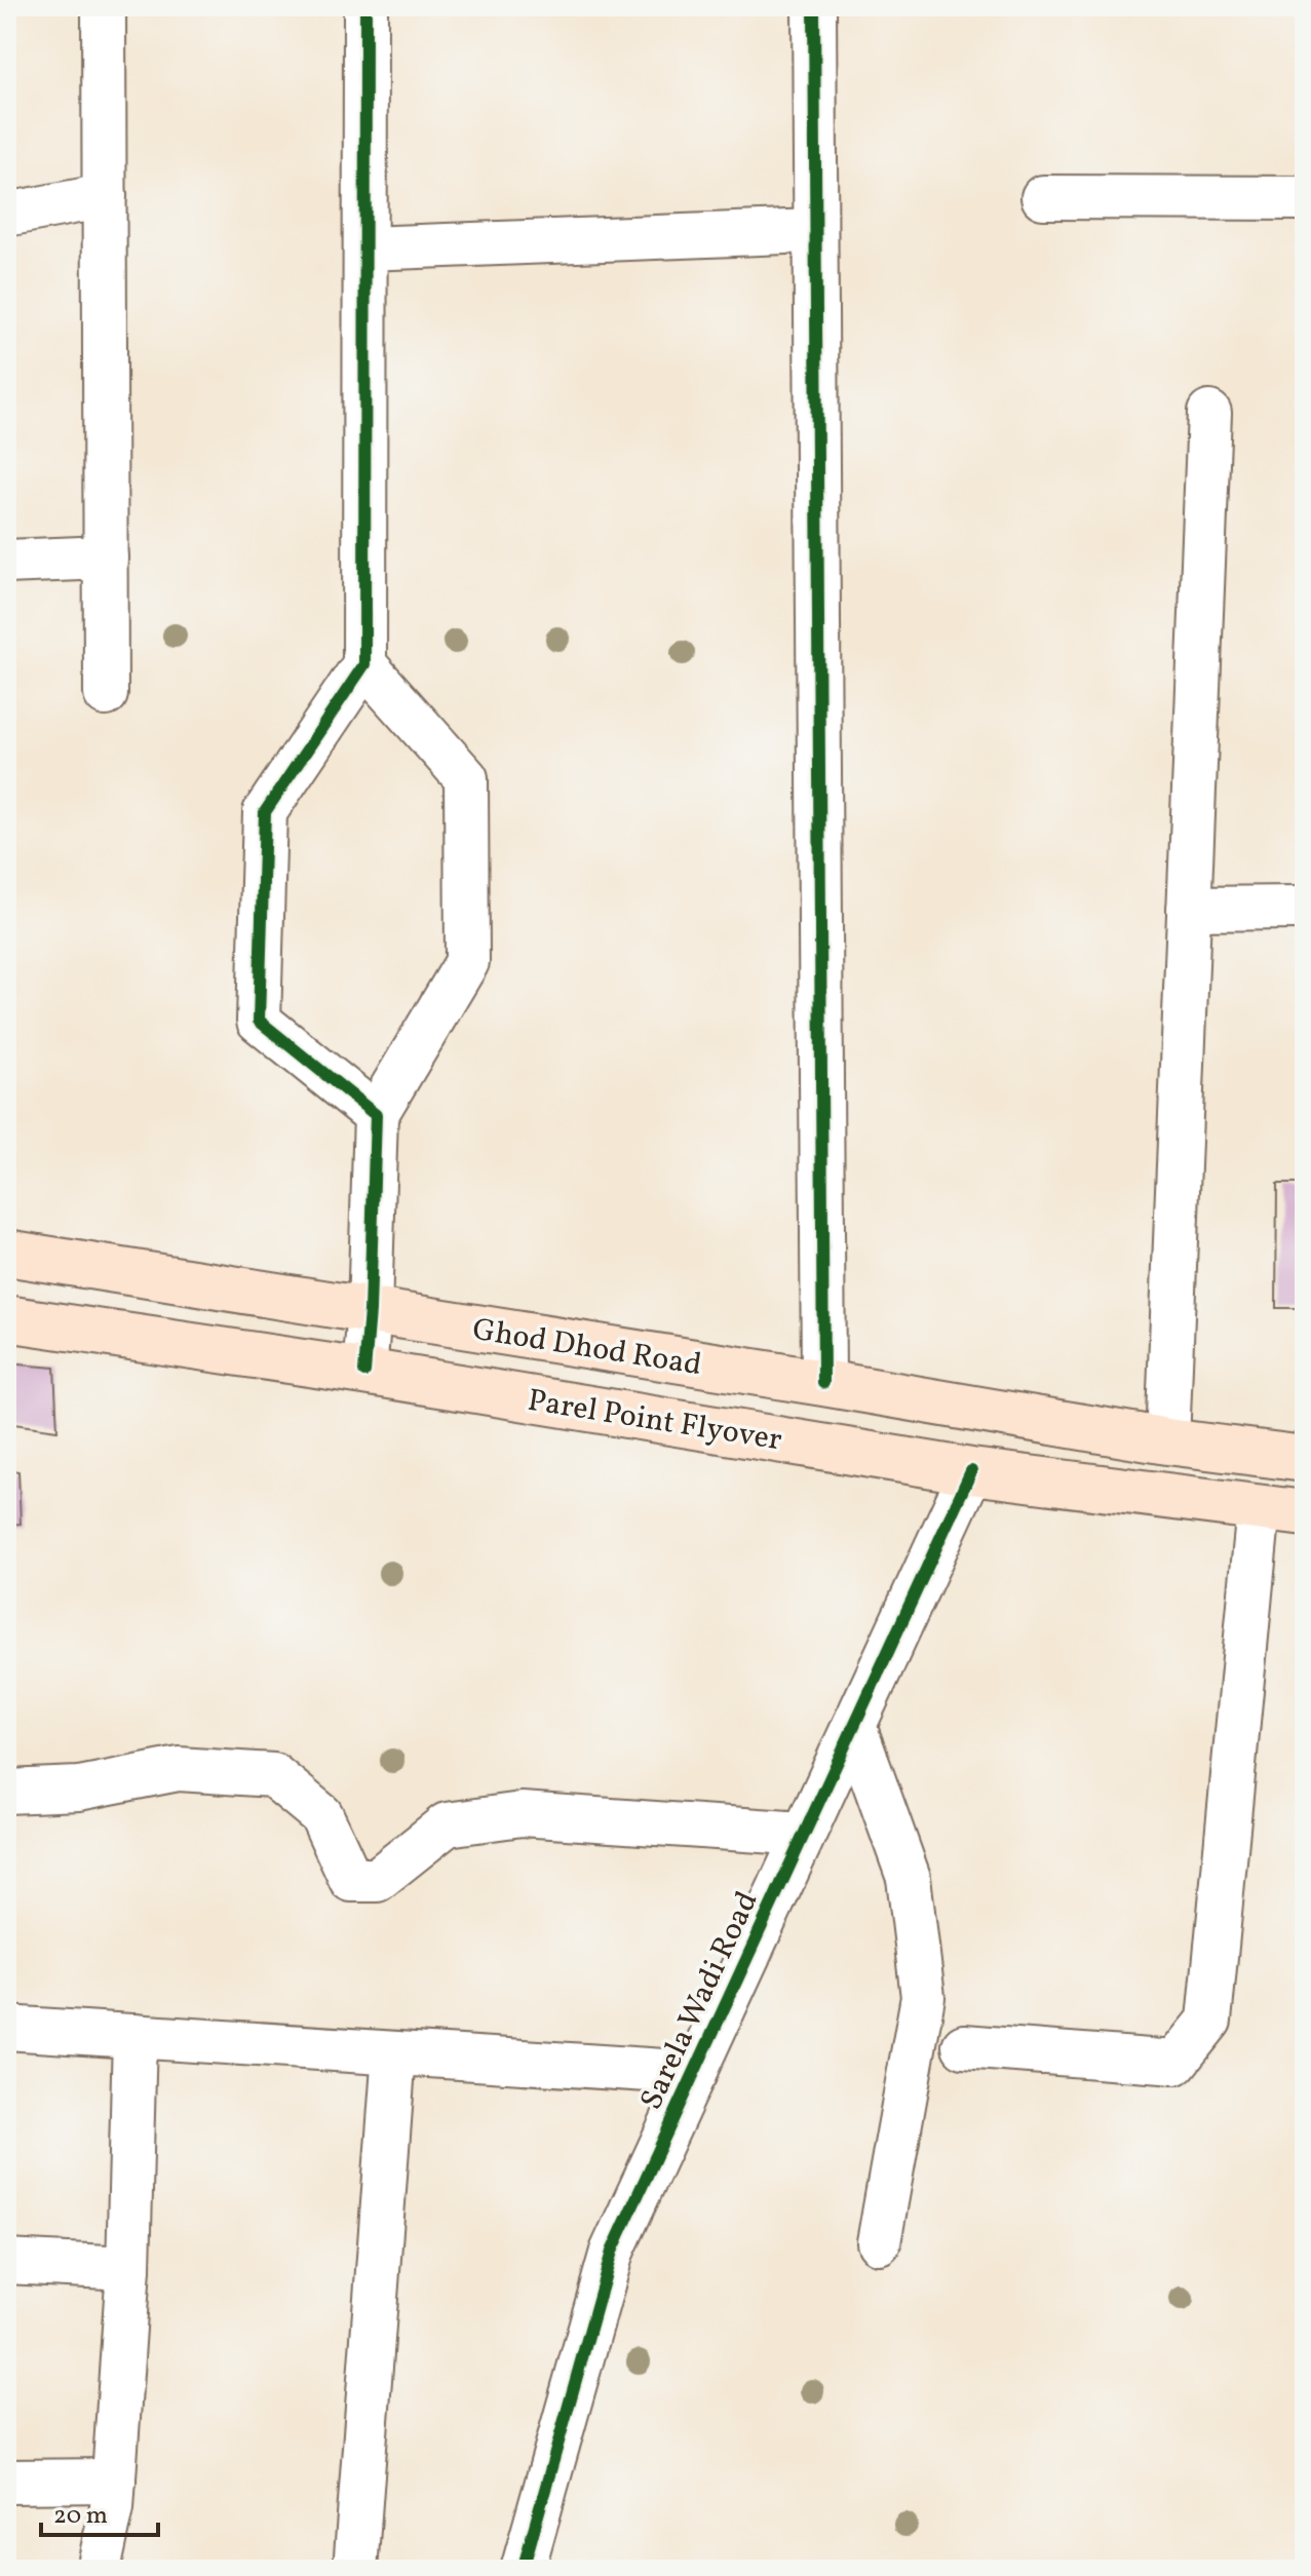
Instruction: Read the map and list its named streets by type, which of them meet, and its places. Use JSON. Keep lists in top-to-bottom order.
{
  "streets": {
    "main road": ["Ghod Dhod Road", "Parel Point Flyover"],
    "street": ["Sarela Wadi Road"]
  },
  "crossings": [
    ["Parel Point Flyover", "Sarela Wadi Road"]
  ],
  "scale_bar": "20 m"
}
